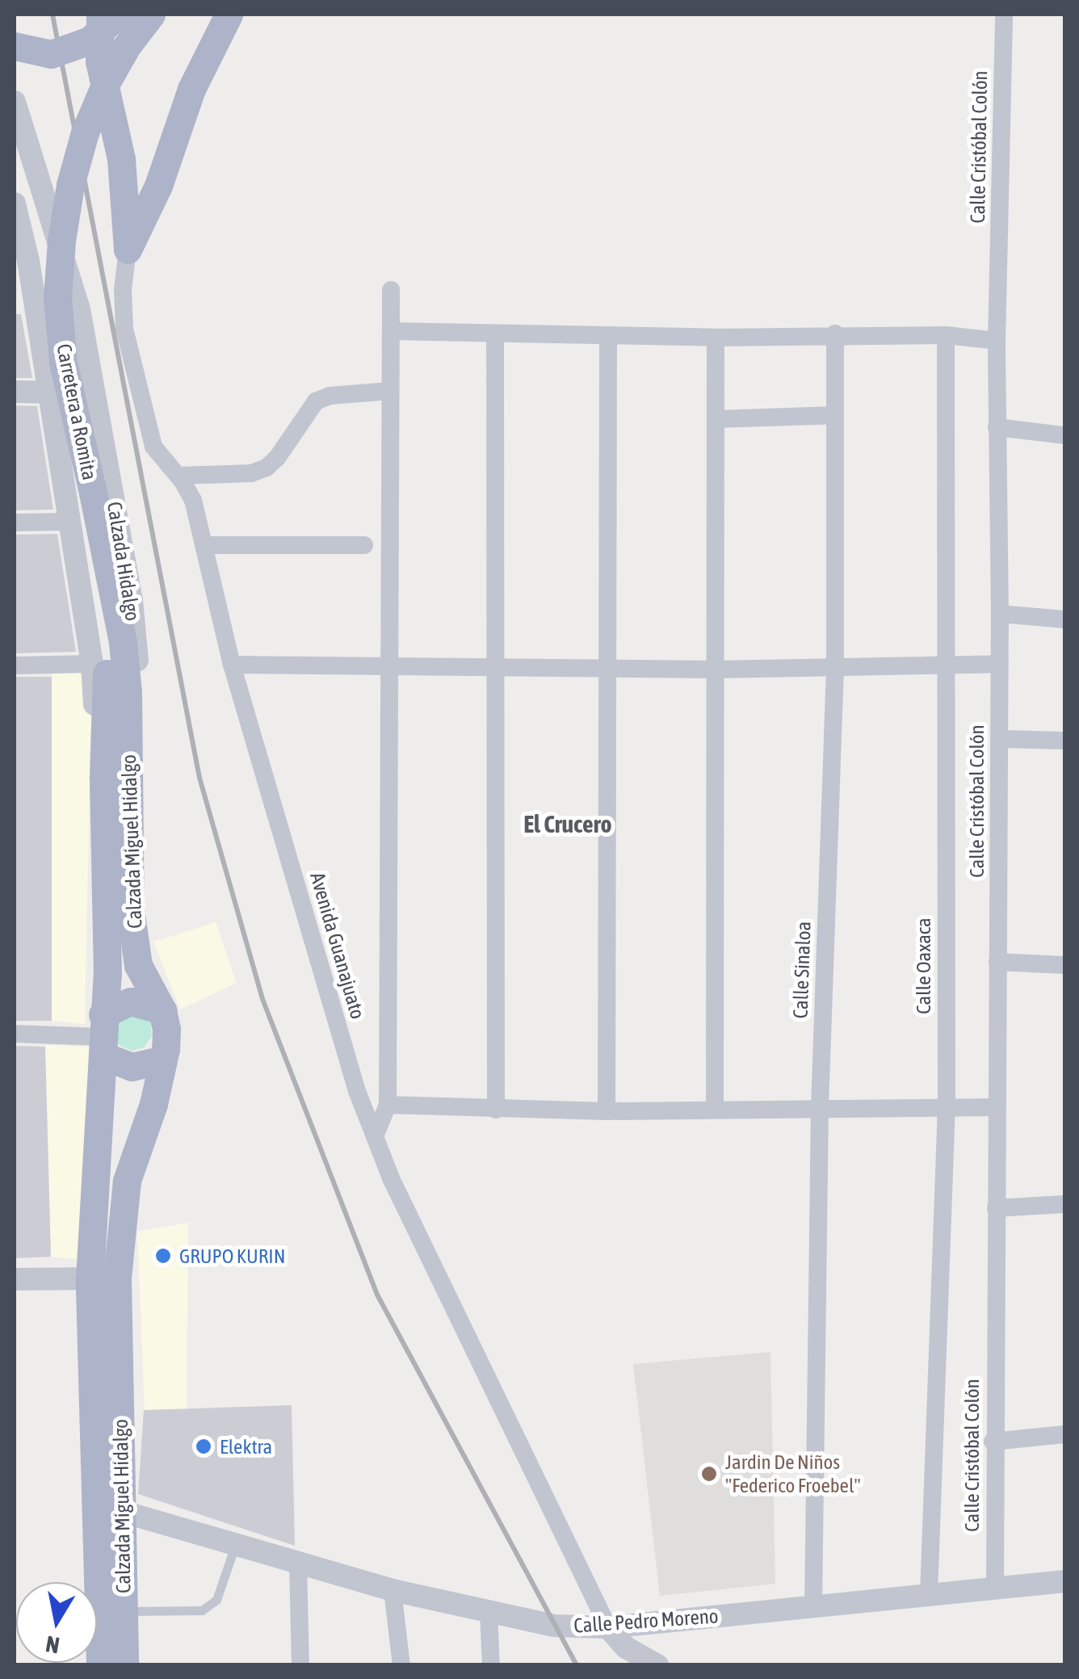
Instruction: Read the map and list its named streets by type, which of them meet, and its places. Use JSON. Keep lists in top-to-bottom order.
{
  "streets": {
    "main road": ["Carretera a Romita", "Calzada Miguel Hidalgo"],
    "street": [
      "Calle Cristóbal Colón",
      "Calzada Hidalgo",
      "Avenida Guanajuato",
      "Calle Oaxaca",
      "Calle Sinaloa",
      "Calle Pedro Moreno"
    ]
  },
  "crossings": [
    ["Calle Cristóbal Colón", "Calle Pedro Moreno"],
    ["Carretera a Romita", "Calzada Miguel Hidalgo"],
    ["Calzada Hidalgo", "Calzada Miguel Hidalgo"],
    ["Calzada Miguel Hidalgo", "Calle Pedro Moreno"],
    ["Avenida Guanajuato", "Calle Pedro Moreno"],
    ["Calle Oaxaca", "Calle Pedro Moreno"],
    ["Calle Sinaloa", "Calle Pedro Moreno"]
  ],
  "districts": ["El Crucero"],
  "places": ["GRUPO KURIN", "Elektra", "Jardin De Niños \"Federico Froebel\""],
  "north": "bottom"
}
